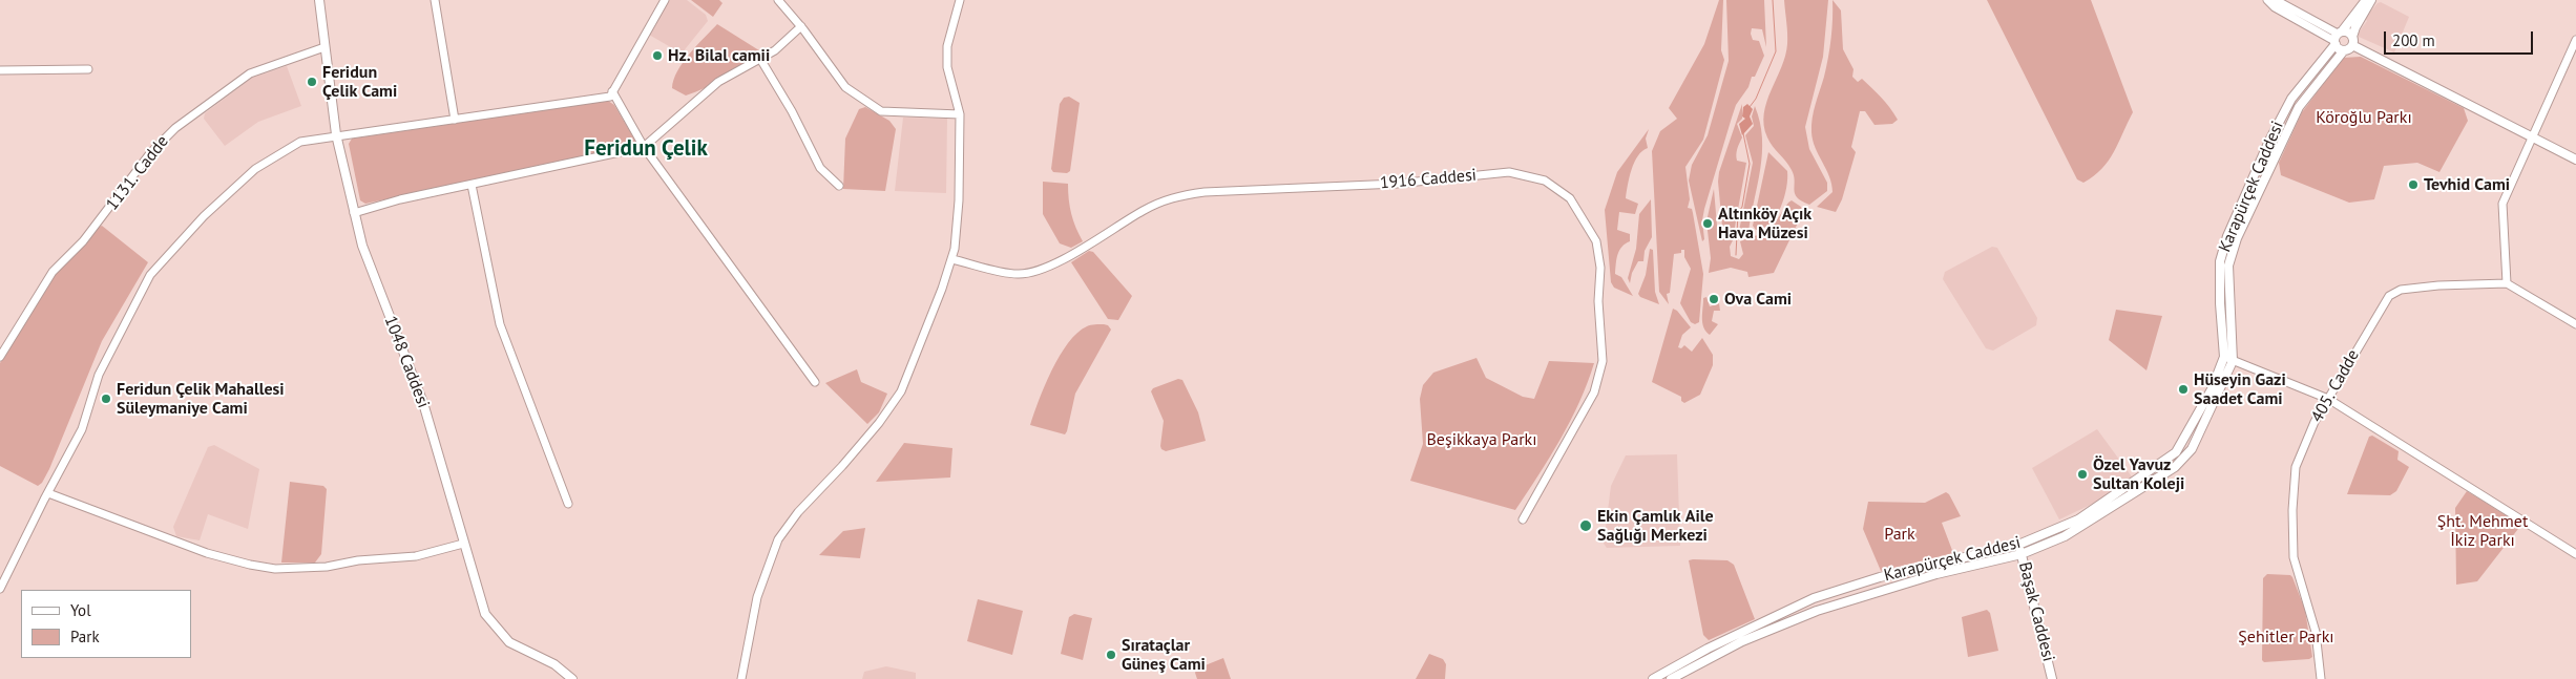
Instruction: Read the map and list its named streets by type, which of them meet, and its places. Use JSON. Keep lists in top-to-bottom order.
{
  "streets": {
    "main road": ["Karapürçek Caddesi", "1048 Caddesi", "Başak Caddesi"],
    "street": ["1131. Cadde", "1916 Caddesi", "405. Cadde"]
  },
  "crossings": [
    ["1131. Cadde", "1048 Caddesi"],
    ["Karapürçek Caddesi", "Başak Caddesi"]
  ],
  "districts": ["Feridun Çelik"],
  "parks": [
    "Köroğlu Parkı",
    "Beşikkaya Parkı",
    "Şht. Mehmet İkiz Parkı",
    "Park",
    "Şehitler Parkı"
  ],
  "places": [
    "Hz. Bilal camii",
    "Feridun Çelik Cami",
    "Tevhid Cami",
    "Altınköy Açık Hava Müzesi",
    "Ova Cami",
    "Hüseyin Gazi Saadet Cami",
    "Feridun Çelik Mahallesi Süleymaniye Cami",
    "Özel Yavuz Sultan Koleji",
    "Ekin Çamlık Aile Sağlığı Merkezi",
    "Sırataçlar Güneş Cami"
  ],
  "legend": ["Yol", "Park"],
  "scale_bar": "200 m"
}
